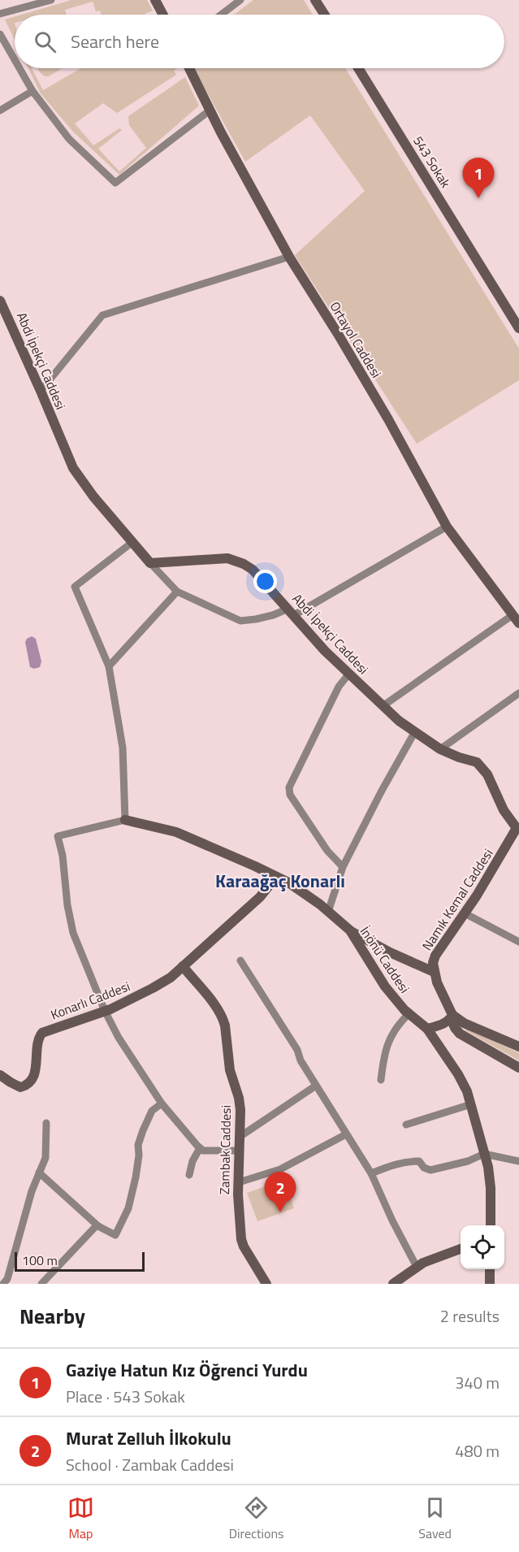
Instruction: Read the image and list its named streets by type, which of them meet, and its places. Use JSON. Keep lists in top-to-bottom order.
{
  "streets": {
    "street": [
      "543 Sokak",
      "Ortayol Caddesi",
      "Abdi İpekçi Caddesi",
      "Namık Kemal Caddesi",
      "İnönü Caddesi",
      "Konarlı Caddesi",
      "Zambak Caddesi"
    ]
  },
  "crossings": [
    ["Abdi İpekçi Caddesi", "Namık Kemal Caddesi"],
    ["İnönü Caddesi", "Konarlı Caddesi"],
    ["Konarlı Caddesi", "Zambak Caddesi"]
  ],
  "districts": ["Karaağaç Konarlı"],
  "scale_bar": "100 m",
  "page": {
    "search": "Search here",
    "pins": ["1", "2"],
    "scale": "100 m",
    "heading": ["Nearby", "2 results"],
    "list": [
      {
        "mark": "1",
        "name": "Gaziye Hatun Kız Öğrenci Yurdu",
        "note": "Place · 543 Sokak",
        "value": "340 m"
      },
      {
        "mark": "2",
        "name": "Murat Zelluh İlkokulu",
        "note": "School · Zambak Caddesi",
        "value": "480 m"
      }
    ],
    "nav": ["Map", "Directions", "Saved"]
  }
}
